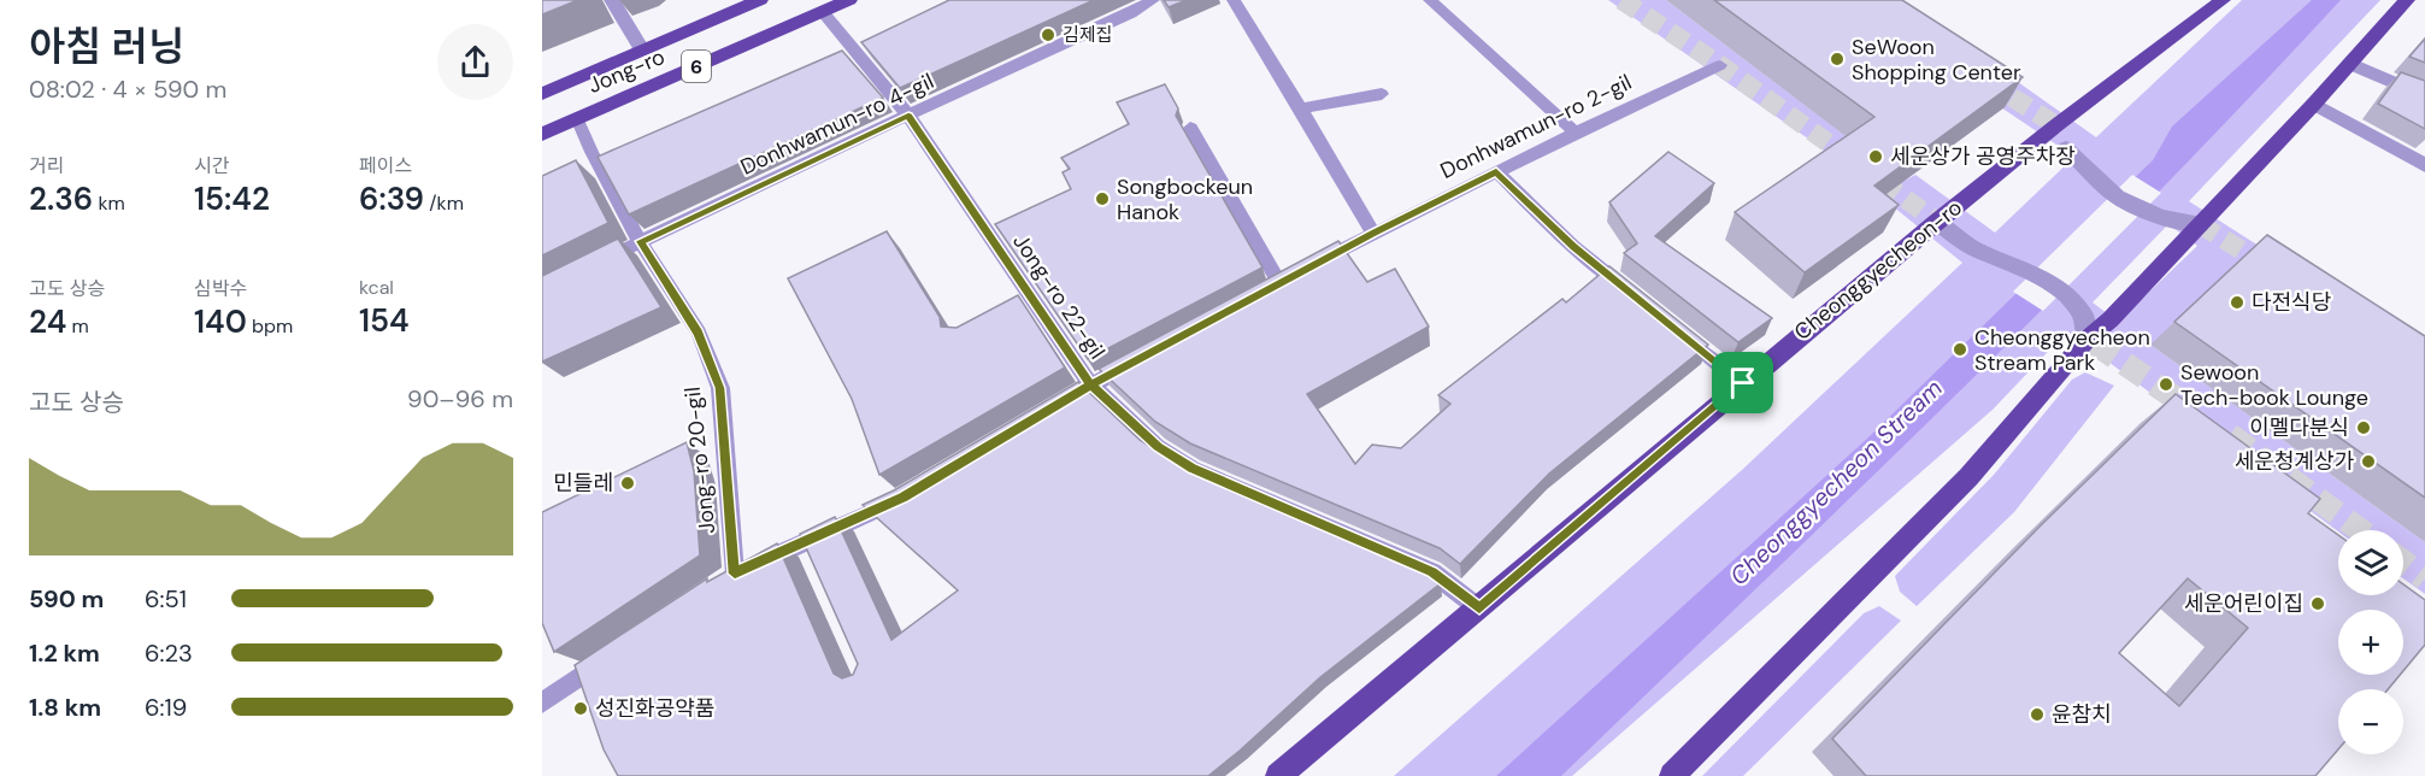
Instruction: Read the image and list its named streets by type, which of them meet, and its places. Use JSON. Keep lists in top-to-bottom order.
{
  "streets": {
    "main road": ["6", "Jong-ro", "Cheonggyecheon-ro"],
    "lane": [
      "Donhwamun-ro 4-gil",
      "Donhwamun-ro 2-gil",
      "Jong-ro 22-gil",
      "Jong-ro 20-gil"
    ]
  },
  "crossings": [
    ["Jong-ro", "Jong-ro 22-gil"],
    ["Jong-ro", "Jong-ro 20-gil"],
    ["Donhwamun-ro 4-gil", "Jong-ro 22-gil"],
    ["Donhwamun-ro 4-gil", "Jong-ro 20-gil"],
    ["Cheonggyecheon-ro", "Jong-ro 22-gil"]
  ],
  "water": ["Cheonggyecheon Stream"],
  "places": [
    "김제집",
    "SeWoon Shopping Center",
    "세운상가 공영주차장",
    "Songbockeun Hanok",
    "다전식당",
    "Cheonggyecheon Stream Park",
    "Sewoon Tech-book Lounge",
    "이멜다분식",
    "세운청계상가",
    "민들레",
    "세운어린이집",
    "성진화공약품",
    "윤참치"
  ],
  "page": {
    "heading": ["아침 러닝", "08:02 · 4 × 590 m"],
    "stats": [
      ["거리", "2.36 km"],
      ["시간", "15:42"],
      ["페이스", "6:39 /km"],
      ["고도 상승", "24 m"],
      ["심박수", "140 bpm"],
      ["kcal", "154"]
    ],
    "chart": ["고도 상승", "90–96 m"],
    "map_buttons": ["+", "−"],
    "list": [
      {
        "name": "590 m",
        "note": "6:51"
      },
      {
        "name": "1.2 km",
        "note": "6:23"
      },
      {
        "name": "1.8 km",
        "note": "6:19"
      }
    ]
  }
}
